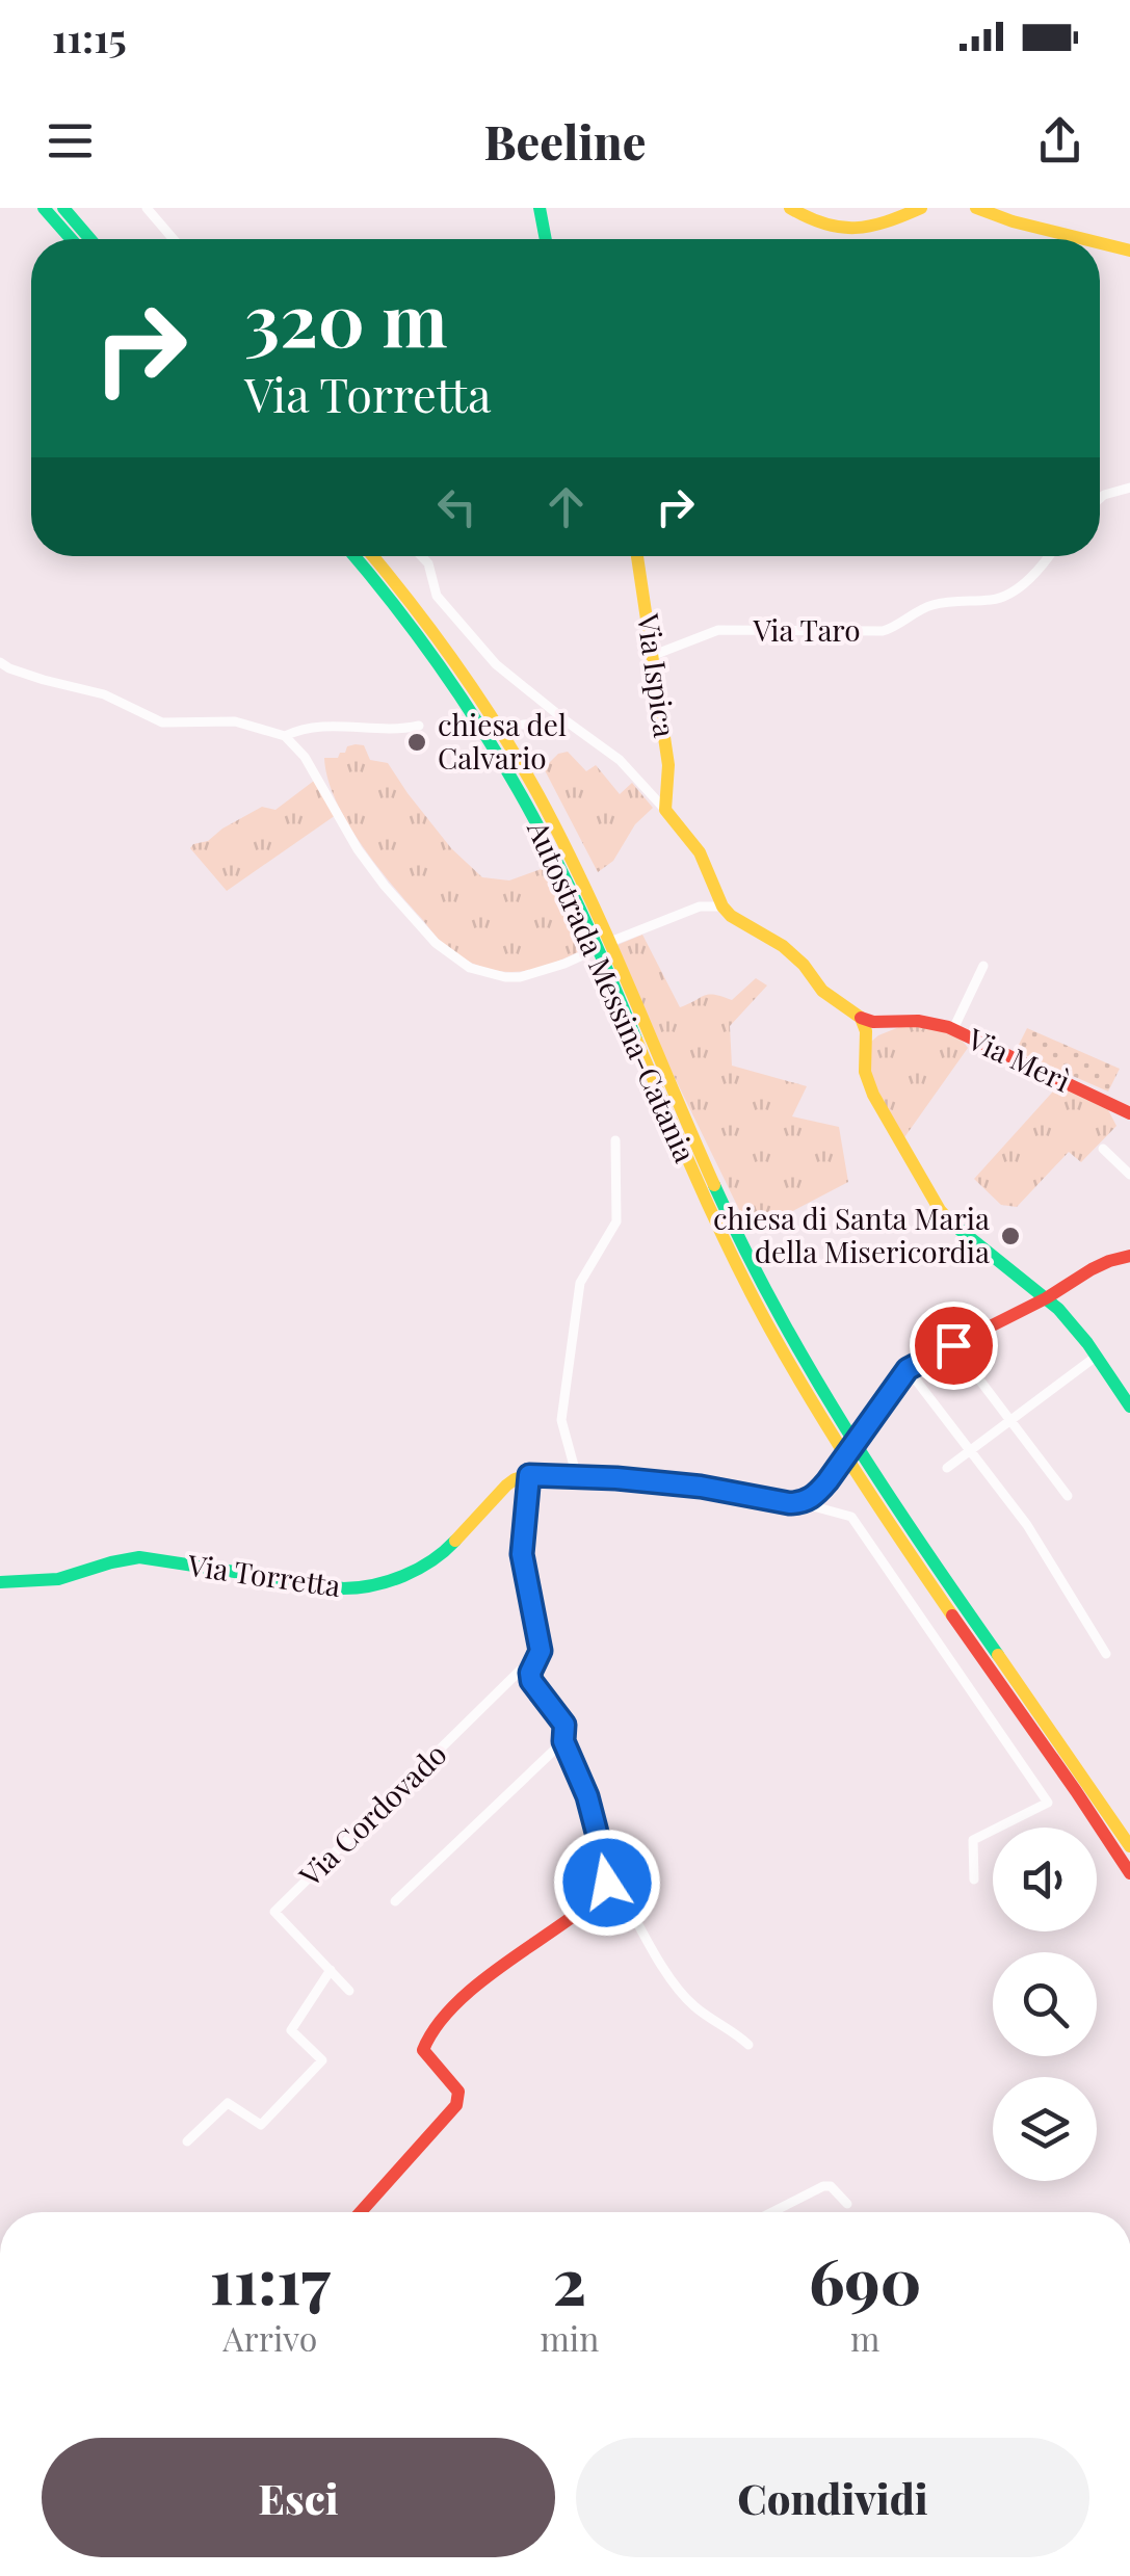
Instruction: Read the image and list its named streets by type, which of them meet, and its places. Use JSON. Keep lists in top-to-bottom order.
{
  "streets": {
    "main road": [
      "Via Ispica",
      "Autostrada Messina-Catania",
      "Via Merì",
      "Via Torretta"
    ],
    "street": ["Via Taro", "Via Cordovado"]
  },
  "crossings": [
    ["Via Taro", "Via Ispica"],
    ["Via Ispica", "Via Merì"]
  ],
  "places": ["chiesa del Calvario", "chiesa di Santa Maria della Misericordia"],
  "page": {
    "status": "11:15",
    "header": "Beeline",
    "turn": ["320 m", "Via Torretta"],
    "eta": [
      "11:17",
      "Arrivo",
      "2",
      "min",
      "690",
      "m"
    ],
    "buttons": ["Esci", "Condividi"]
  }
}
